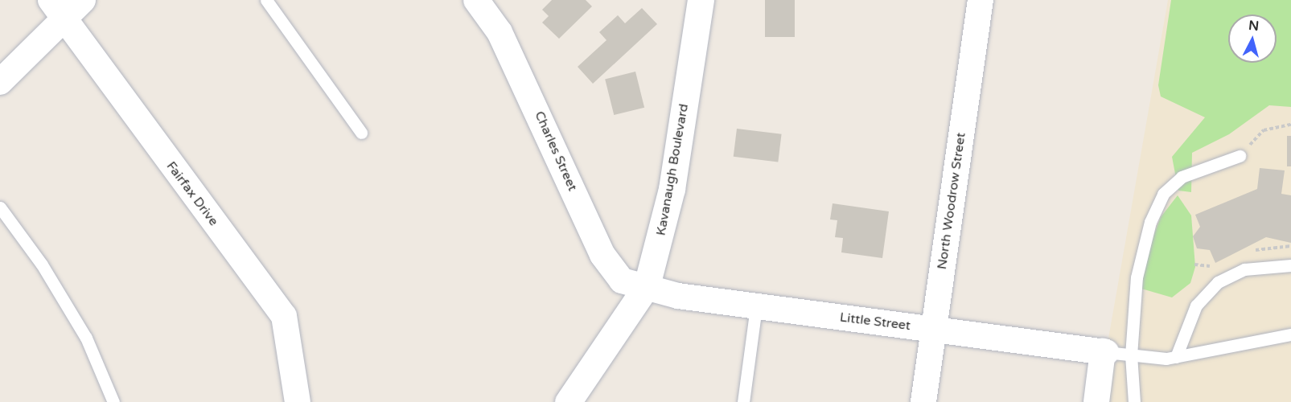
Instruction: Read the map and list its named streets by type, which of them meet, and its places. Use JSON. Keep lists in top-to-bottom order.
{
  "streets": {
    "street": [
      "Charles Street",
      "Kavanaugh Boulevard",
      "Fairfax Drive",
      "North Woodrow Street",
      "Little Street"
    ]
  },
  "crossings": [
    ["Charles Street", "Kavanaugh Boulevard"],
    ["Charles Street", "Little Street"],
    ["Kavanaugh Boulevard", "Little Street"],
    ["North Woodrow Street", "Little Street"]
  ],
  "north": "top"
}
